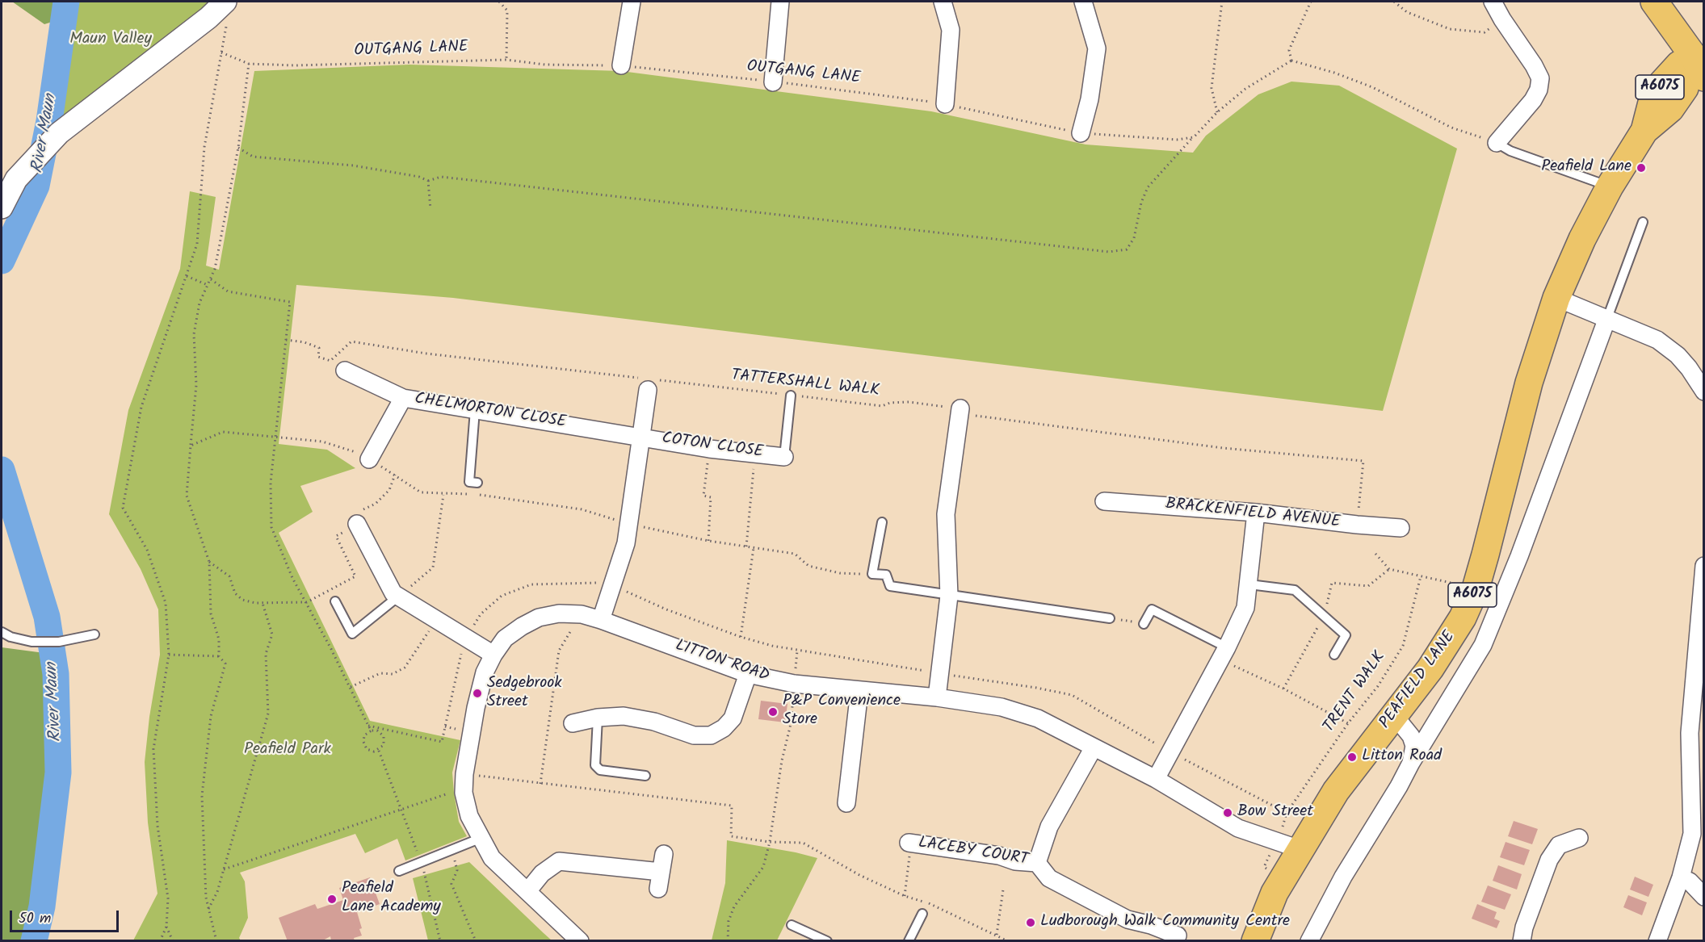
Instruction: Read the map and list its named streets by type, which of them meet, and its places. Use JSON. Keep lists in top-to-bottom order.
{
  "streets": {
    "main road": ["A6075", "PEAFIELD LANE"],
    "street": [
      "CHELMORTON CLOSE",
      "COTON CLOSE",
      "BRACKENFIELD AVENUE",
      "LITTON ROAD",
      "LACEBY COURT"
    ],
    "path": ["OUTGANG LANE", "TATTERSHALL WALK", "TRENT WALK"]
  },
  "crossings": [
    ["TATTERSHALL WALK", "BRACKENFIELD AVENUE"],
    ["CHELMORTON CLOSE", "COTON CLOSE"],
    ["LITTON ROAD", "PEAFIELD LANE"]
  ],
  "water": ["River Maun"],
  "parks": ["Maun Valley", "Peafield Park"],
  "places": [
    "Peafield Lane",
    "Sedgebrook Street",
    "P&P Convenience Store",
    "Litton Road",
    "Bow Street",
    "Peafield Lane Academy",
    "Ludborough Walk Community Centre"
  ],
  "scale_bar": "50 m"
}
